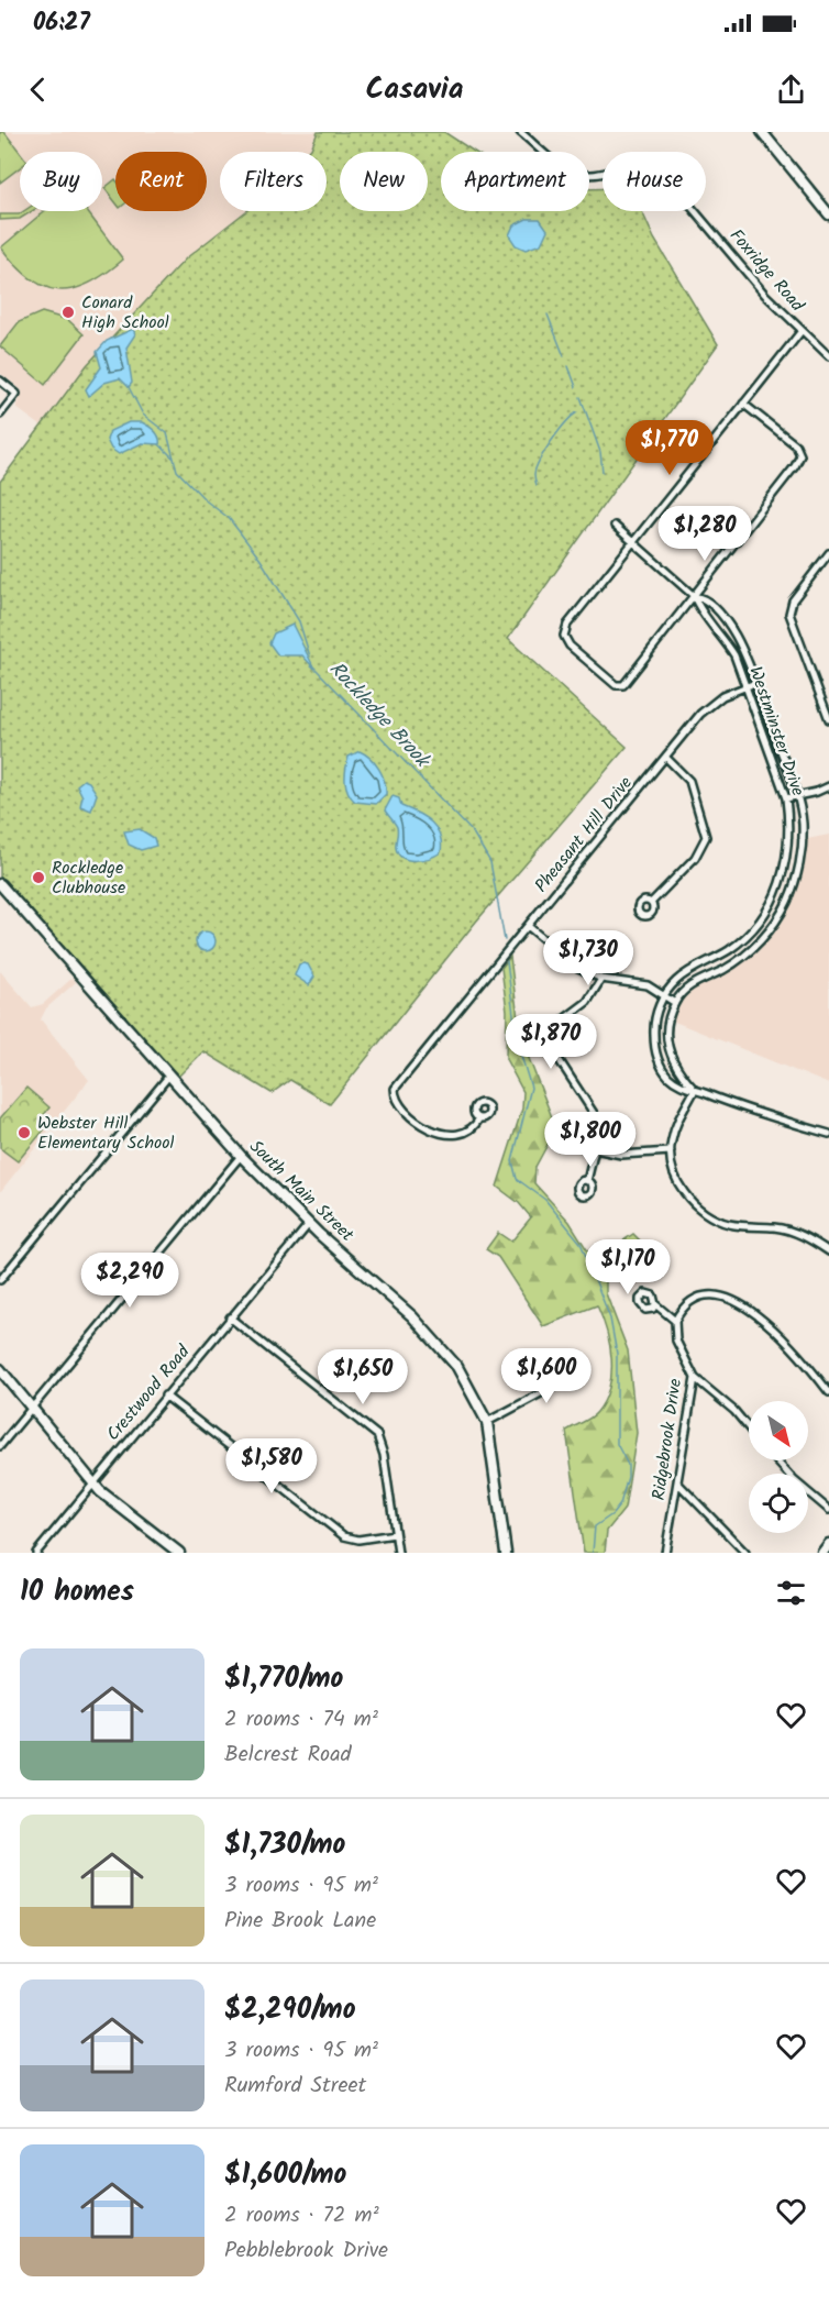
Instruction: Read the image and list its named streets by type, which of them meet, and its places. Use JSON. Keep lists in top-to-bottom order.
{
  "streets": {
    "main road": ["South Main Street"],
    "street": [
      "Foxridge Road",
      "Westminster Drive",
      "Pheasant Hill Drive",
      "Crestwood Road",
      "Ridgebrook Drive"
    ]
  },
  "crossings": [
    ["Westminster Drive", "Pheasant Hill Drive"],
    ["South Main Street", "Crestwood Road"]
  ],
  "water": ["Rockledge Brook"],
  "places": ["Conard High School", "Rockledge Clubhouse", "Webster Hill Elementary School"],
  "north": "bottom right",
  "page": {
    "status": "06:27",
    "header": "Casavia",
    "chip": [
      "Buy",
      "Rent",
      "Filters",
      "New",
      "Apartment",
      "House"
    ],
    "price": [
      "$1,770",
      "$1,280",
      "$1,730",
      "$1,870",
      "$1,800",
      "$1,170",
      "$2,290",
      "$1,600",
      "$1,650",
      "$1,580"
    ],
    "heading": "10 homes",
    "list": [
      {
        "name": "$1,770/mo",
        "note": "2 rooms · 74 m² · Belcrest Road"
      },
      {
        "name": "$1,730/mo",
        "note": "3 rooms · 95 m² · Pine Brook Lane"
      },
      {
        "name": "$2,290/mo",
        "note": "3 rooms · 95 m² · Rumford Street"
      },
      {
        "name": "$1,600/mo",
        "note": "2 rooms · 72 m² · Pebblebrook Drive"
      }
    ]
  }
}
